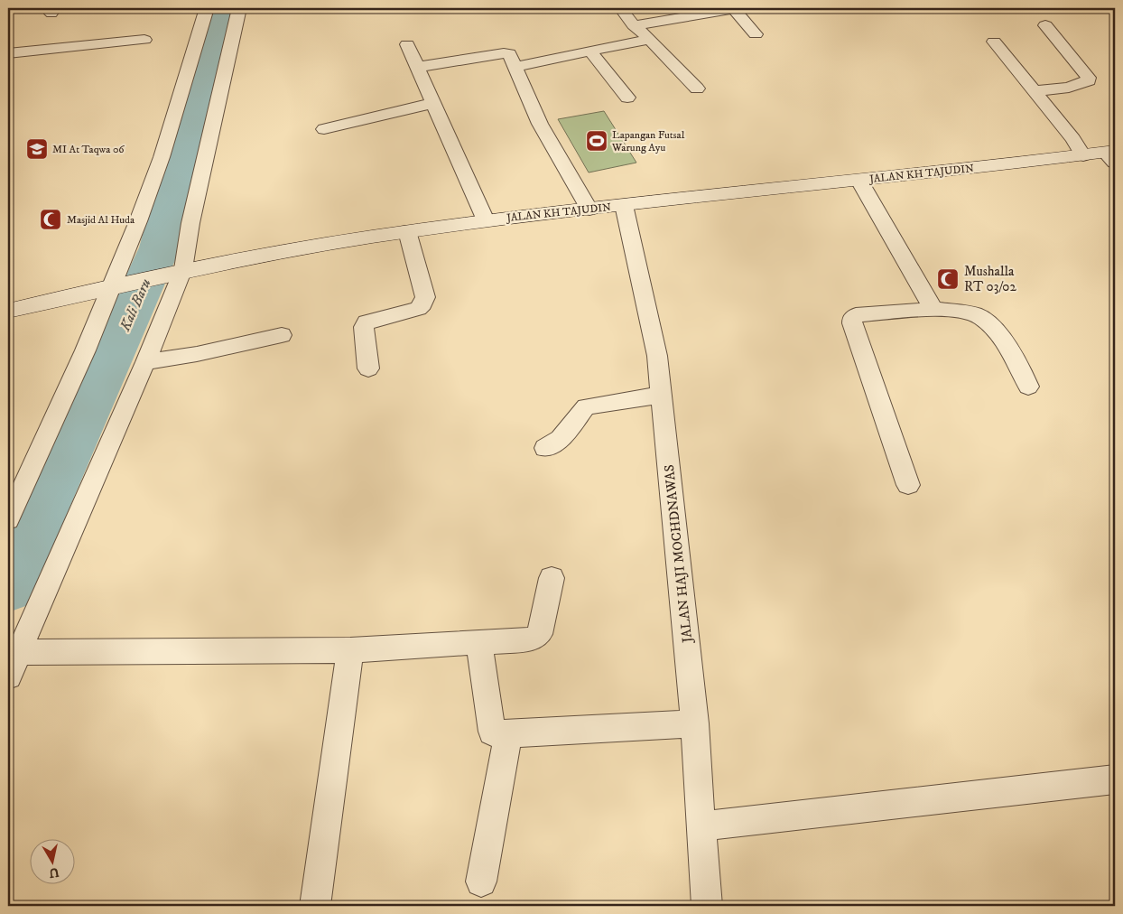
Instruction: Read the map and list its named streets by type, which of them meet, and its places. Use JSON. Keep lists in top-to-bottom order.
{
  "streets": {
    "street": ["JALAN KH TAJUDIN", "JALAN HAJI MOCHDNAWAS"]
  },
  "crossings": [
    ["JALAN KH TAJUDIN", "JALAN HAJI MOCHDNAWAS"]
  ],
  "water": ["Kali Baru"],
  "places": {
    "sports": ["Lapangan Futsal Warung Ayu"],
    "school or university": ["MI At Taqwa 06"],
    "mosque": ["Masjid Al Huda", "Mushalla RT 03/02"]
  },
  "north": "bottom"
}
